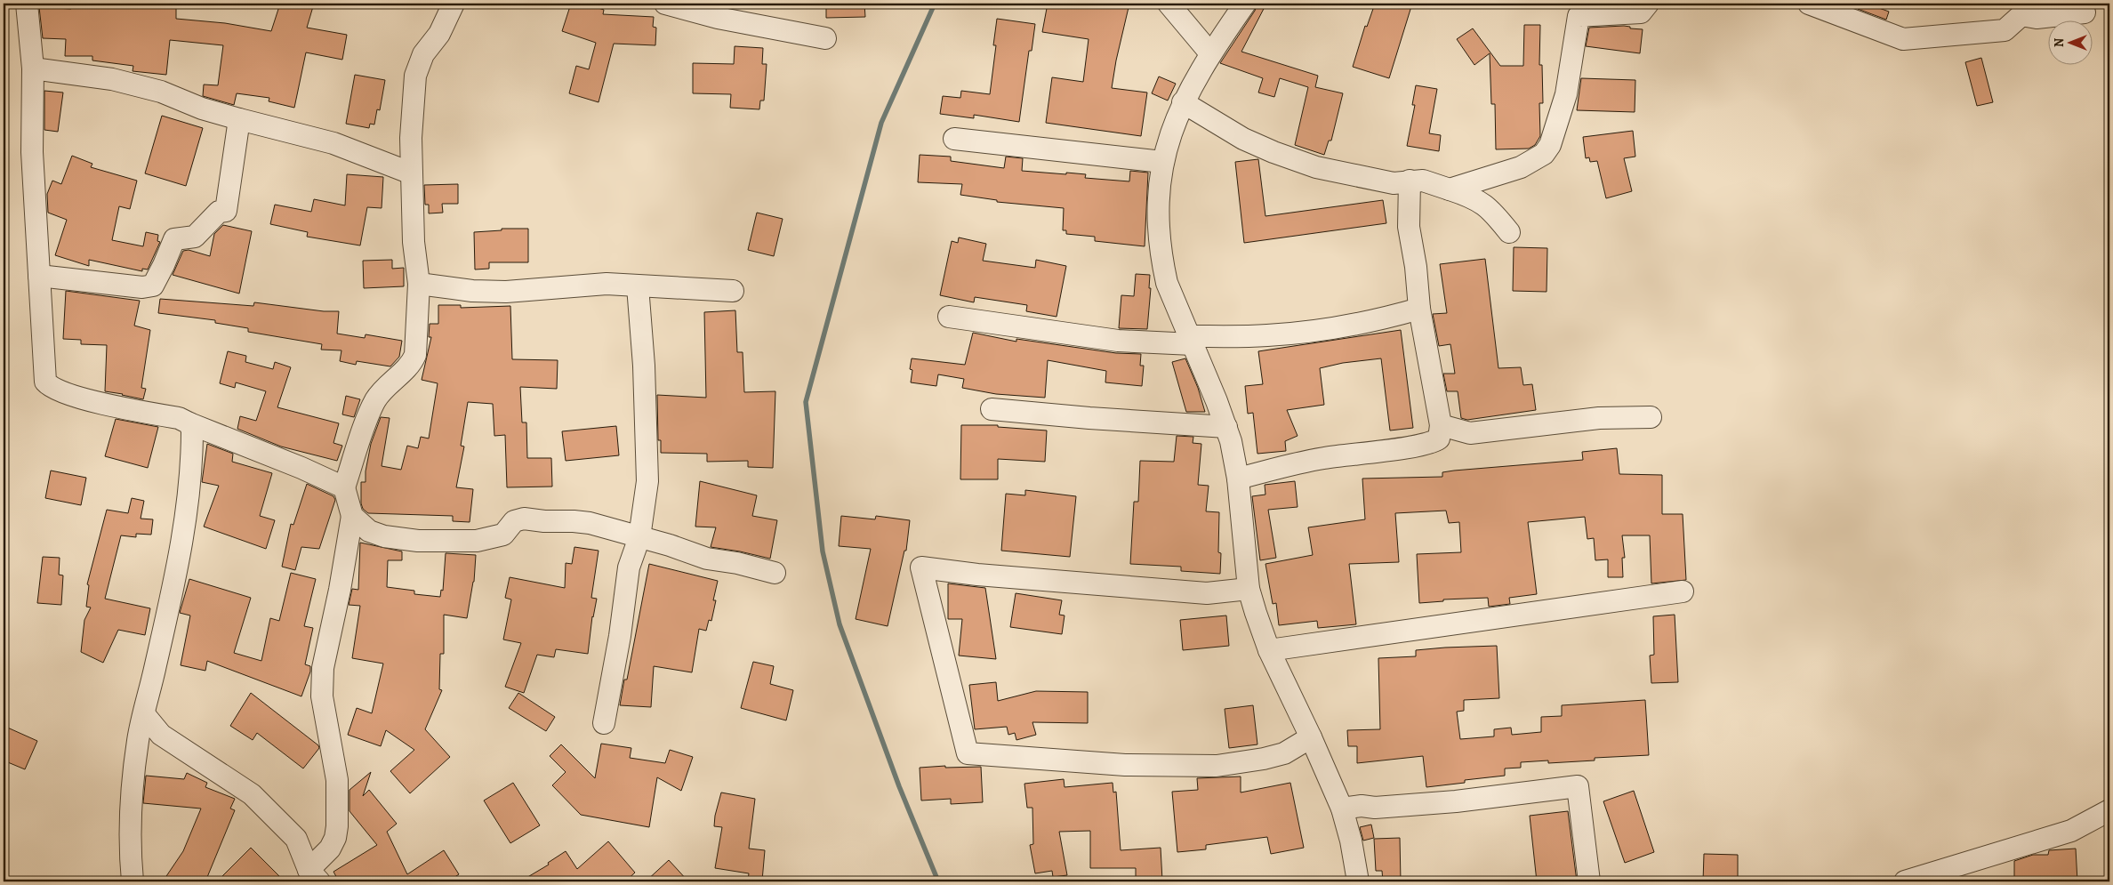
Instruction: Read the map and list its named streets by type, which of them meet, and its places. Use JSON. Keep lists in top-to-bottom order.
{
  "north": "left"
}
